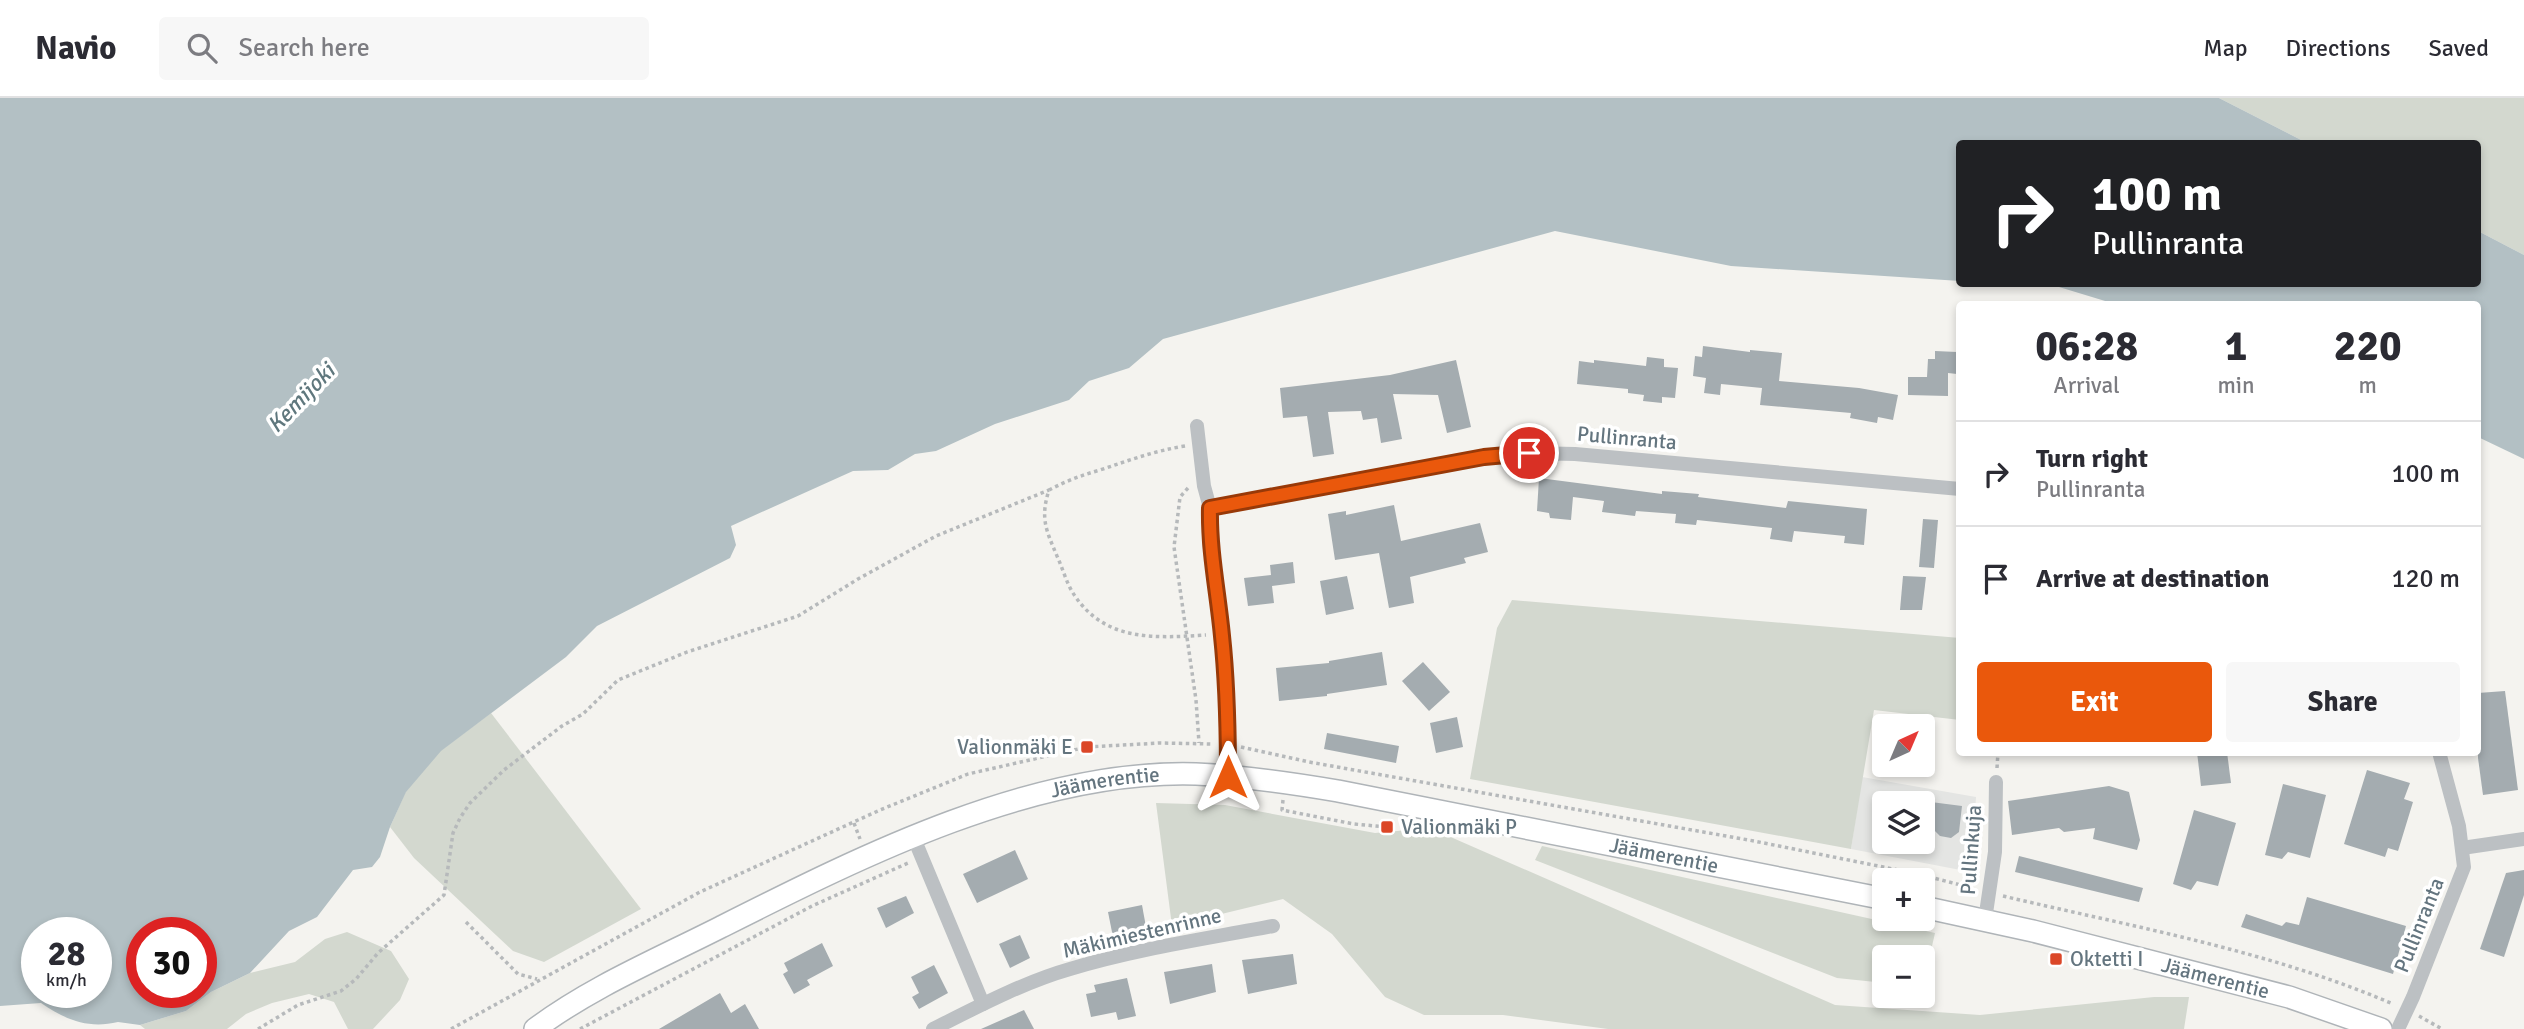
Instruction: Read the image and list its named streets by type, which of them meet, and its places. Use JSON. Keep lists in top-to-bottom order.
{
  "streets": {
    "main road": ["Jäämerentie"],
    "street": ["Pullinranta", "Pullinkuja", "Mäkimiestenrinne"]
  },
  "crossings": [
    ["Jäämerentie", "Pullinkuja"]
  ],
  "water": ["Kemijoki"],
  "places": {
    "transit": ["Valionmäki E", "Valionmäki P", "Oktetti I"]
  },
  "north": "top right",
  "page": {
    "header": "Navio",
    "search": "Search here",
    "nav": ["Map", "Directions", "Saved"],
    "turn": ["100 m", "Pullinranta"],
    "eta": [
      "06:28",
      "Arrival",
      "1",
      "min",
      "220",
      "m"
    ],
    "list": [
      {
        "name": "Turn right",
        "note": "Pullinranta",
        "value": "100 m"
      },
      {
        "name": "Arrive at destination",
        "value": "120 m"
      }
    ],
    "buttons": ["Exit", "Share"],
    "map_buttons": ["+", "−"],
    "speed": "28 km/h",
    "limit": "30"
  }
}
